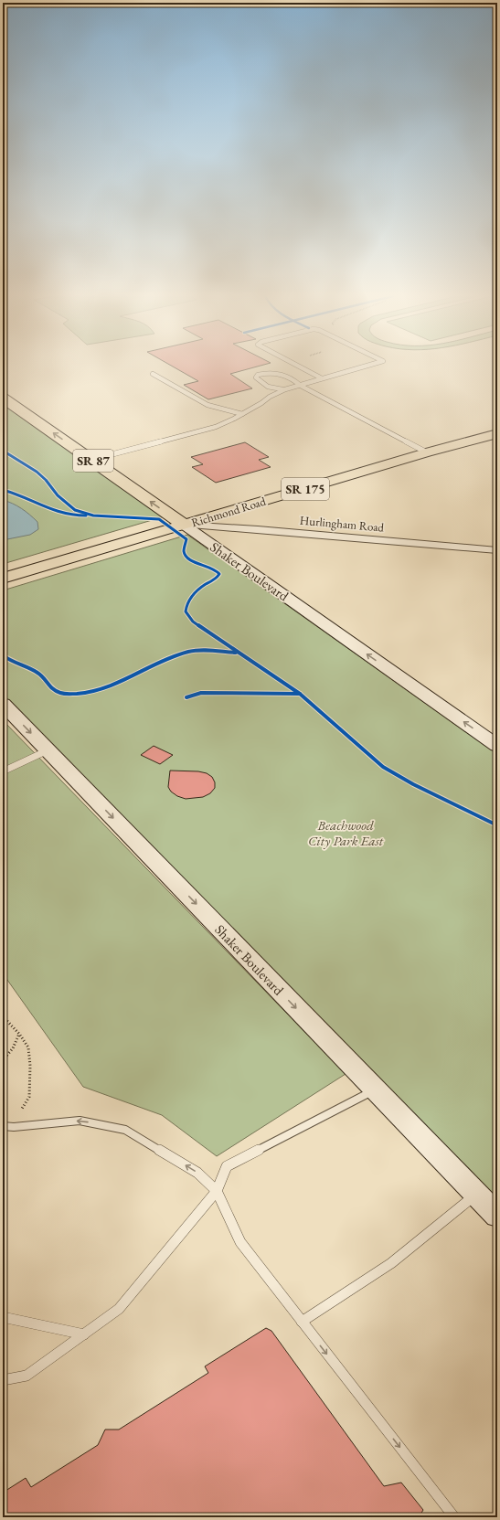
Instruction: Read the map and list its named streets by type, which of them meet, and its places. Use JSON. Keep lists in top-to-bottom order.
{
  "streets": {
    "main road": [
      "SR 87",
      "SR 175",
      "Richmond Road",
      "Shaker Boulevard"
    ],
    "street": ["Hurlingham Road"]
  },
  "crossings": [
    ["Richmond Road", "Hurlingham Road"],
    ["Richmond Road", "Shaker Boulevard"],
    ["Hurlingham Road", "Shaker Boulevard"]
  ],
  "parks": ["Beachwood City Park East"]
}
